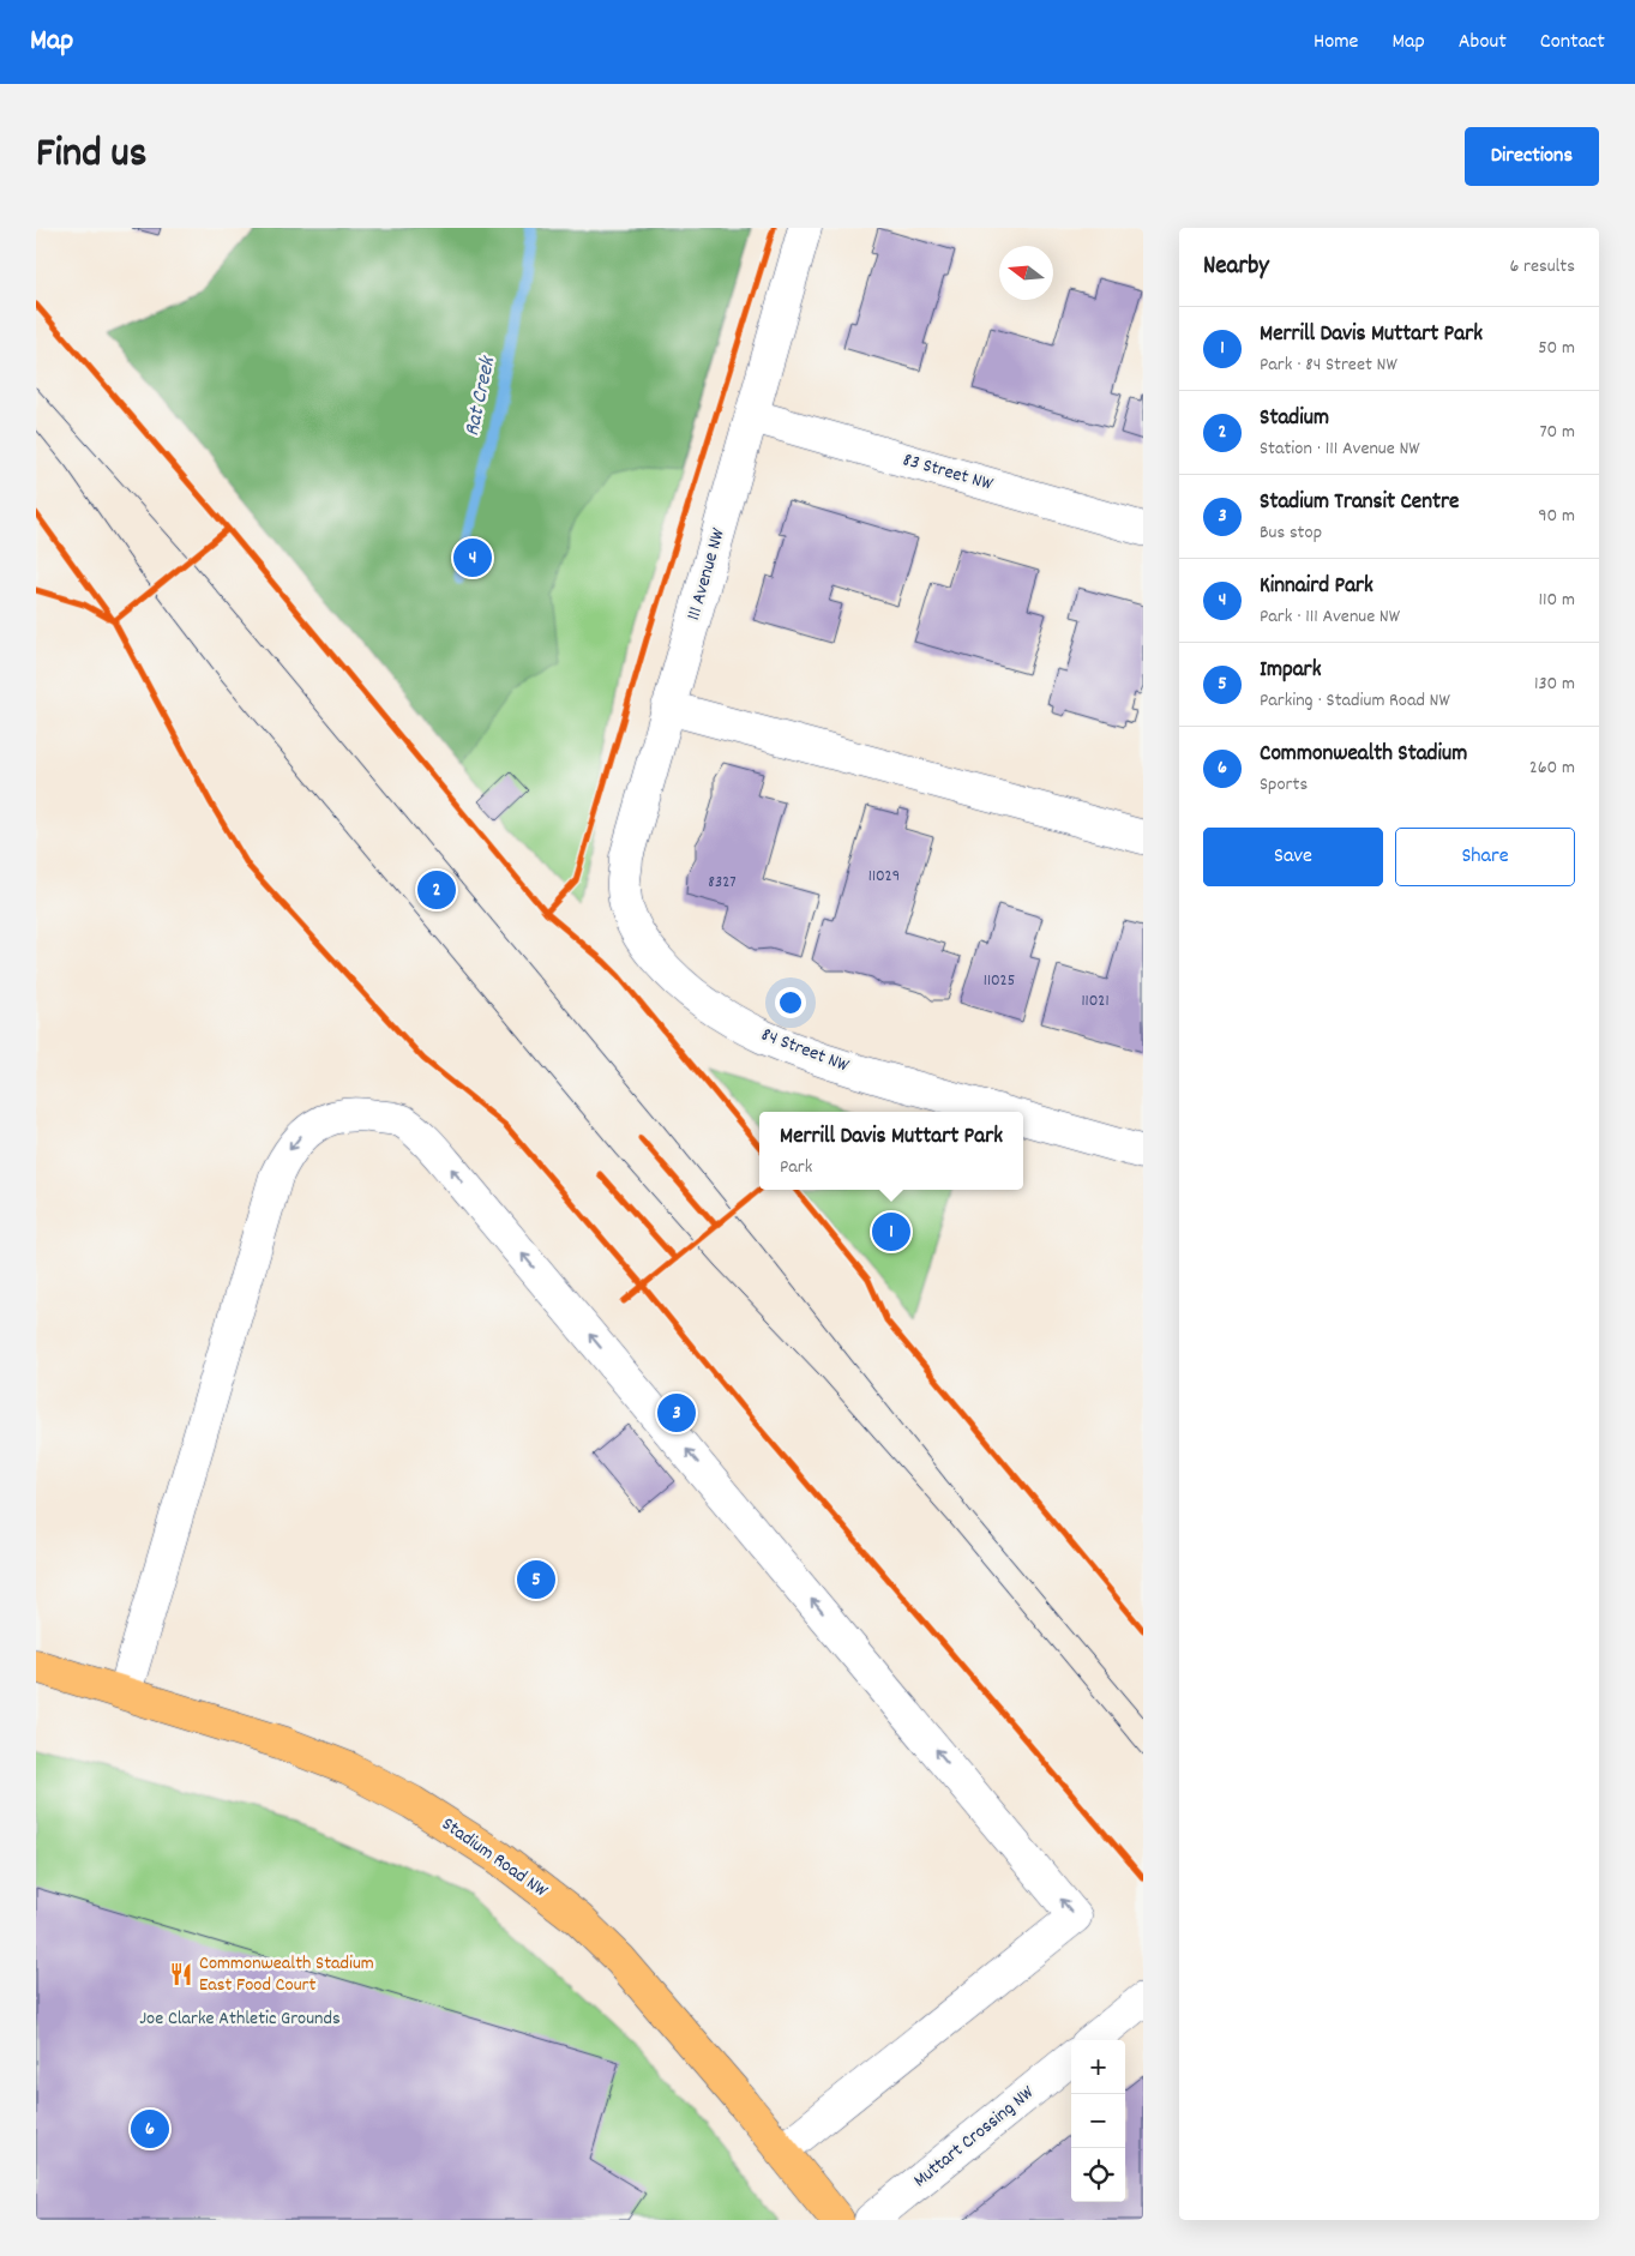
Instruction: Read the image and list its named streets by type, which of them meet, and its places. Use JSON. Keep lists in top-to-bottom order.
{
  "streets": {
    "main road": ["Stadium Road NW"],
    "street": [
      "83 Street NW",
      "111 Avenue NW",
      "84 Street NW",
      "Muttart Crossing NW"
    ]
  },
  "crossings": [
    ["83 Street NW", "111 Avenue NW"],
    ["111 Avenue NW", "84 Street NW"]
  ],
  "water": ["Rat Creek"],
  "parks": ["Joe Clarke Athletic Grounds"],
  "places": {
    "restaurant": ["Commonwealth Stadium East Food Court"]
  },
  "house_numbers": [
    "11029",
    "8327",
    "11025",
    "11021"
  ],
  "north": "left",
  "page": {
    "header": "Map",
    "nav": [
      "Home",
      "Map",
      "About",
      "Contact"
    ],
    "title": "Find us",
    "buttons": [
      "Directions",
      ["Save", "Share"]
    ],
    "heading": ["Nearby", "6 results"],
    "list": [
      {
        "mark": "1",
        "name": "Merrill Davis Muttart Park",
        "note": "Park · 84 Street NW",
        "value": "50 m"
      },
      {
        "mark": "2",
        "name": "Stadium",
        "note": "Station · 111 Avenue NW",
        "value": "70 m"
      },
      {
        "mark": "3",
        "name": "Stadium Transit Centre",
        "note": "Bus stop",
        "value": "90 m"
      },
      {
        "mark": "4",
        "name": "Kinnaird Park",
        "note": "Park · 111 Avenue NW",
        "value": "110 m"
      },
      {
        "mark": "5",
        "name": "Impark",
        "note": "Parking · Stadium Road NW",
        "value": "130 m"
      },
      {
        "mark": "6",
        "name": "Commonwealth Stadium",
        "note": "Sports",
        "value": "260 m"
      }
    ],
    "pins": [
      "4",
      "2",
      "1",
      "3",
      "5",
      "6"
    ],
    "popup": ["Merrill Davis Muttart Park", "Park"],
    "map_buttons": ["+", "−"]
  }
}
